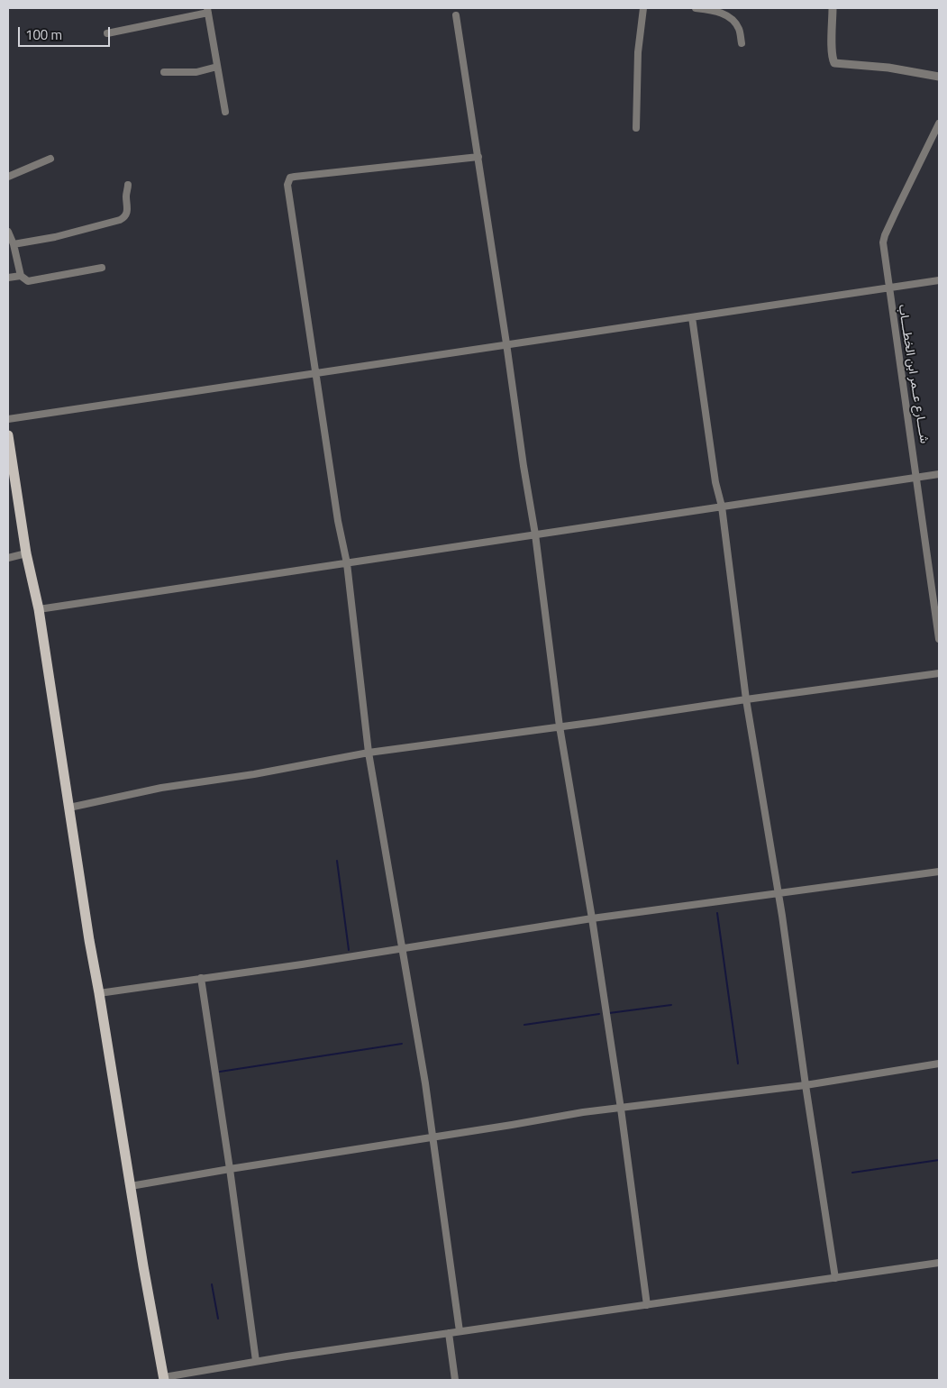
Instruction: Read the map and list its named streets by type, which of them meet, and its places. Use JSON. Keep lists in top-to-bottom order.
{
  "streets": {
    "street": ["شــــارع عــمر ابن الخطــــاب"]
  },
  "scale_bar": "100 m"
}
